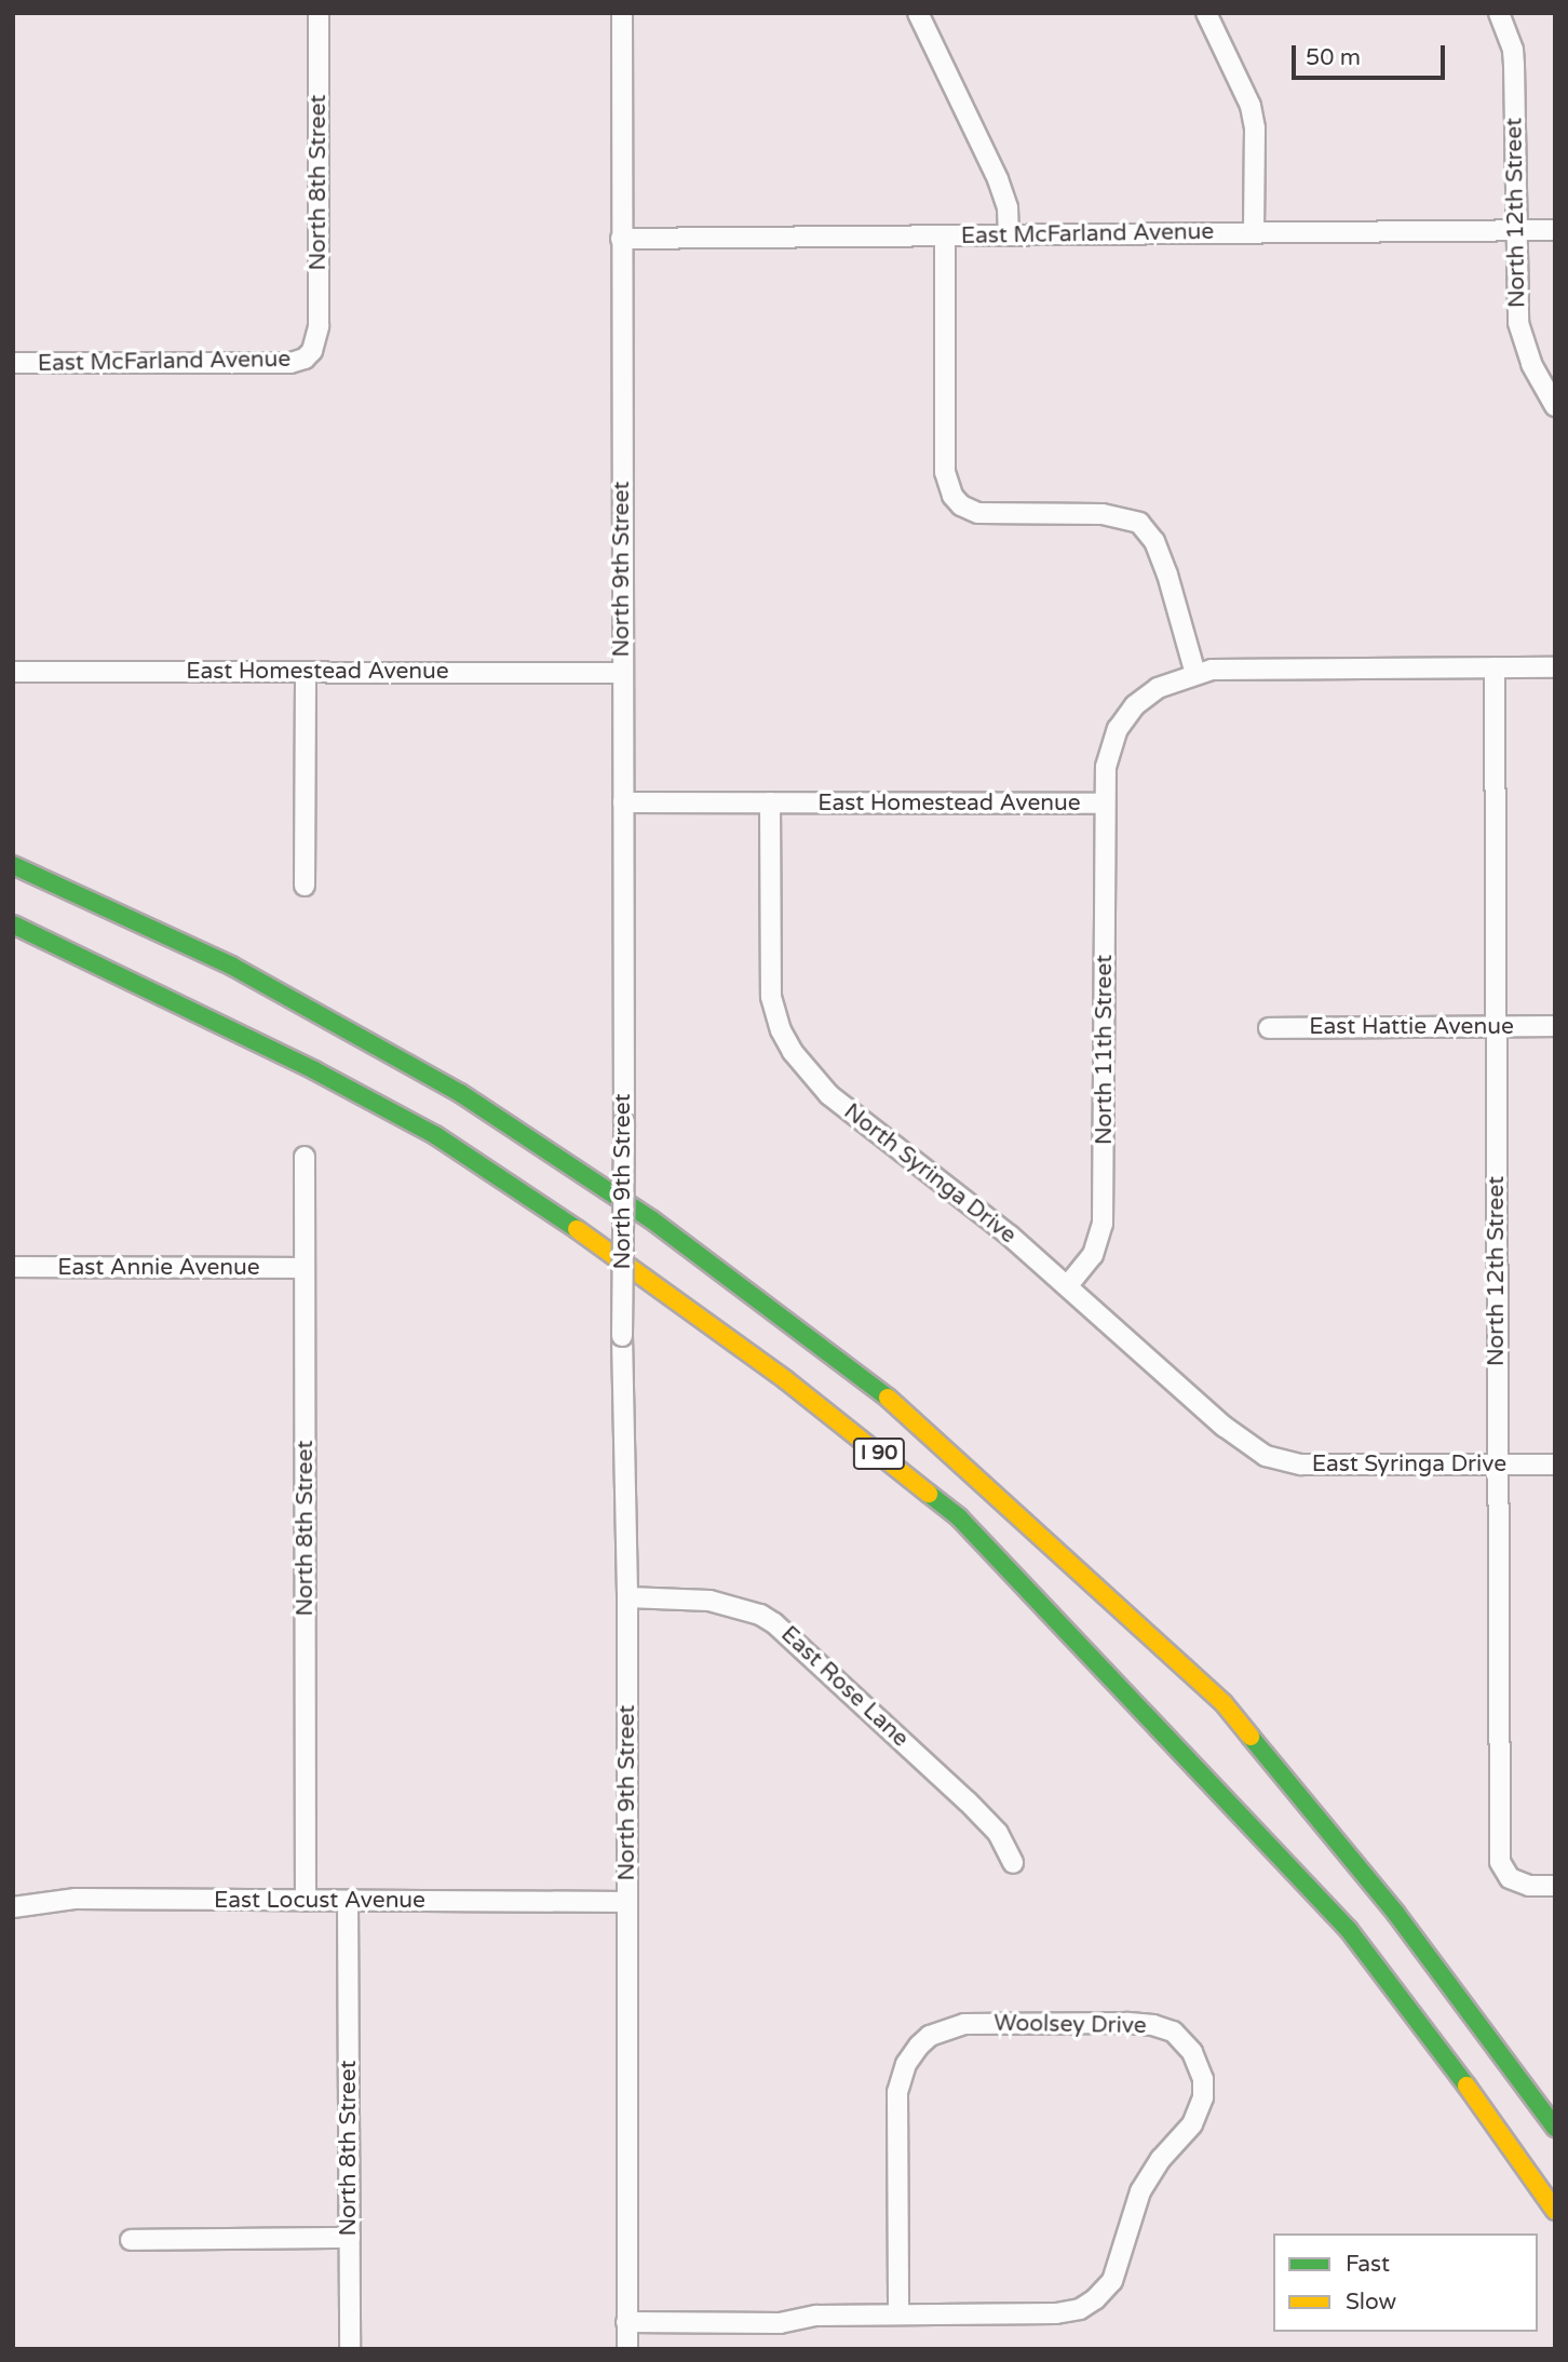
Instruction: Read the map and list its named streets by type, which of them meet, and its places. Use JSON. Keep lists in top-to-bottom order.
{
  "streets": {
    "highway": ["I 90"],
    "street": [
      "North 8th Street",
      "North 12th Street",
      "East McFarland Avenue",
      "North 9th Street",
      "East Homestead Avenue",
      "East Hattie Avenue",
      "North 11th Street",
      "North Syringa Drive",
      "East Annie Avenue",
      "East Syringa Drive",
      "East Rose Lane",
      "East Locust Avenue",
      "Woolsey Drive"
    ]
  },
  "crossings": [
    ["North 8th Street", "East McFarland Avenue"],
    ["North 8th Street", "East Annie Avenue"],
    ["North 8th Street", "East Locust Avenue"],
    ["North 12th Street", "East McFarland Avenue"],
    ["North 12th Street", "East Homestead Avenue"],
    ["North 12th Street", "East Hattie Avenue"],
    ["North 12th Street", "East Syringa Drive"],
    ["East McFarland Avenue", "North 9th Street"],
    ["North 9th Street", "East Homestead Avenue"],
    ["North 9th Street", "East Rose Lane"],
    ["North 9th Street", "East Locust Avenue"],
    ["North 9th Street", "Woolsey Drive"],
    ["East Homestead Avenue", "North 11th Street"],
    ["East Homestead Avenue", "North Syringa Drive"],
    ["North 11th Street", "North Syringa Drive"],
    ["North Syringa Drive", "East Syringa Drive"]
  ],
  "legend": ["Fast", "Slow"],
  "scale_bar": "50 m"
}
